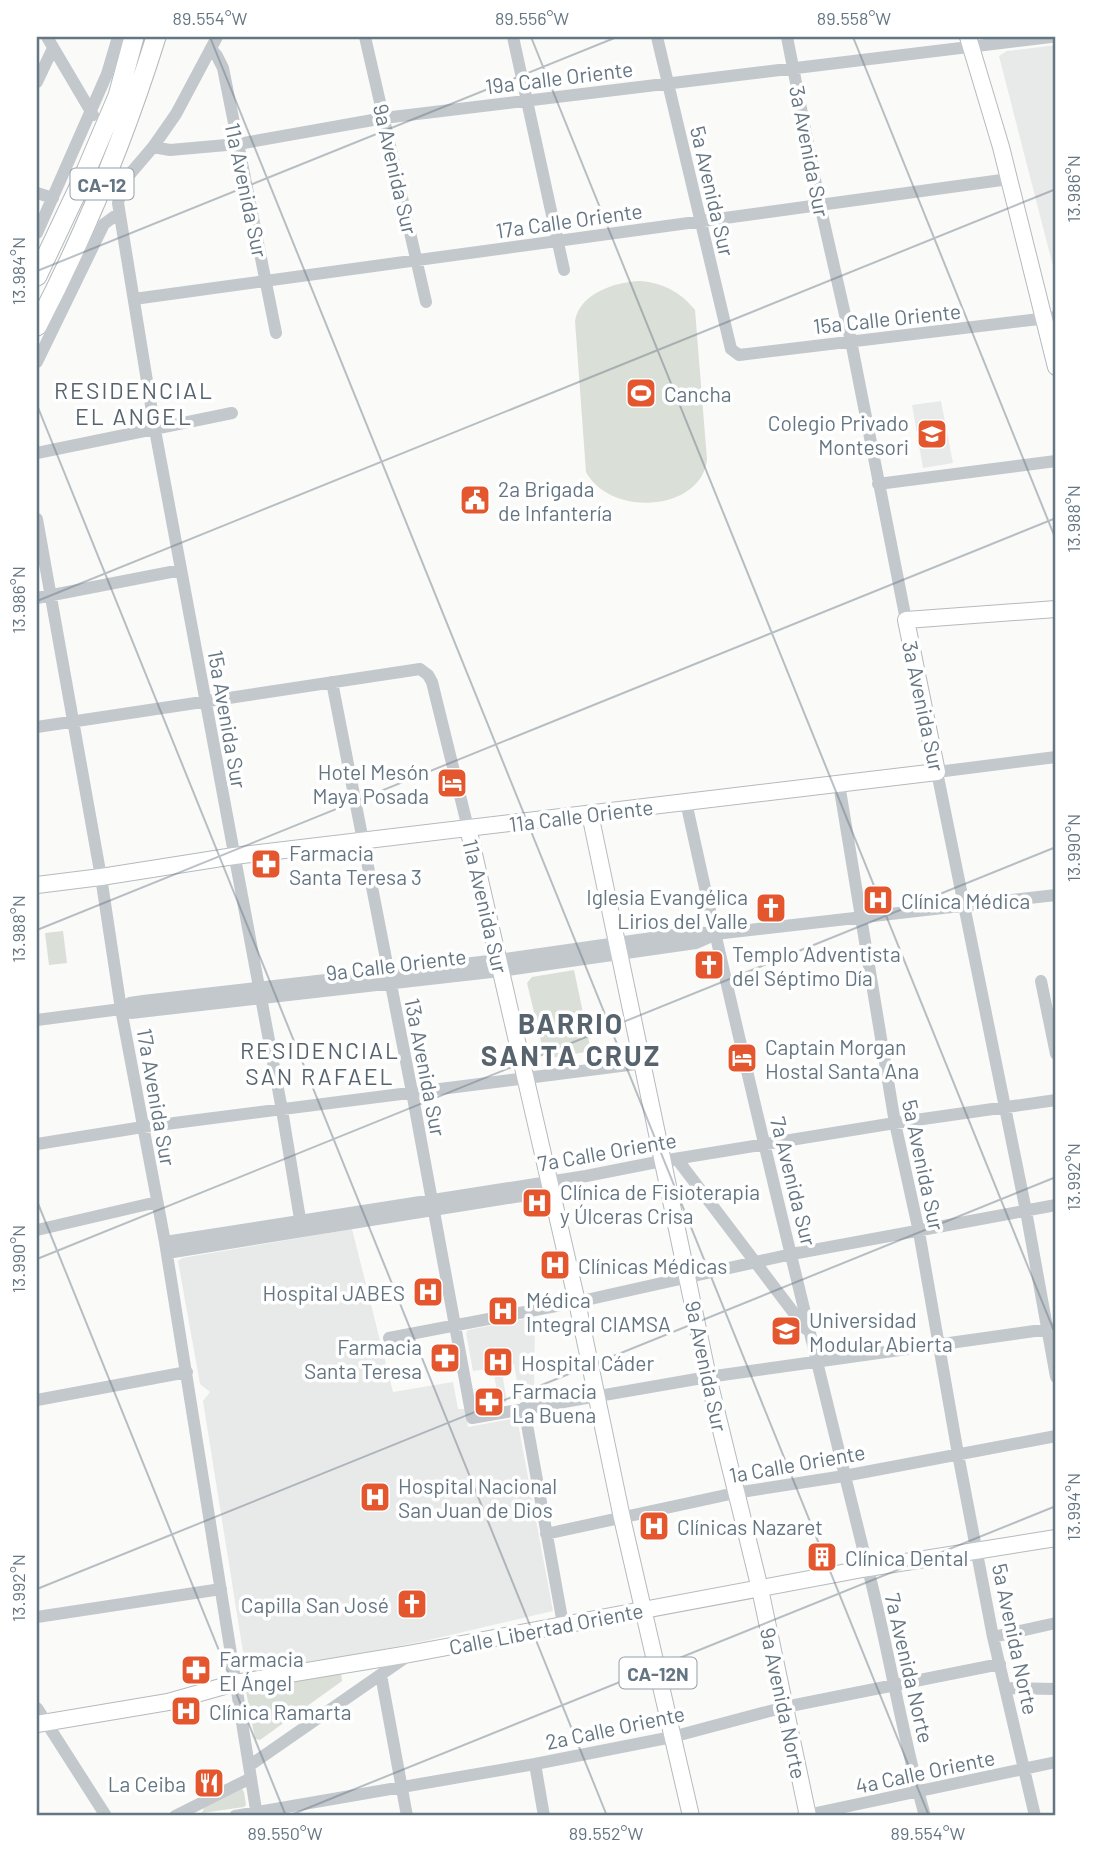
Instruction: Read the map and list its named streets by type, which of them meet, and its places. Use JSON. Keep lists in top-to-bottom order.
{
  "streets": {
    "highway": ["CA-12"],
    "main road": [
      "3a Avenida Sur",
      "9a Avenida Sur",
      "11a Avenida Sur",
      "11a Calle Oriente",
      "Calle Libertad Oriente",
      "CA-12N",
      "9a Avenida Norte"
    ],
    "street": [
      "19a Calle Oriente",
      "5a Avenida Sur",
      "17a Calle Oriente",
      "15a Calle Oriente",
      "15a Avenida Sur",
      "9a Calle Oriente",
      "13a Avenida Sur",
      "17a Avenida Sur",
      "7a Calle Oriente",
      "7a Avenida Sur",
      "1a Calle Oriente",
      "5a Avenida Norte",
      "7a Avenida Norte",
      "2a Calle Oriente",
      "4a Calle Oriente"
    ]
  },
  "crossings": [
    ["19a Calle Oriente", "3a Avenida Sur"],
    ["19a Calle Oriente", "9a Avenida Sur"],
    ["19a Calle Oriente", "11a Avenida Sur"],
    ["19a Calle Oriente", "5a Avenida Sur"],
    ["3a Avenida Sur", "17a Calle Oriente"],
    ["3a Avenida Sur", "15a Calle Oriente"],
    ["3a Avenida Sur", "11a Calle Oriente"],
    ["3a Avenida Sur", "9a Calle Oriente"],
    ["3a Avenida Sur", "7a Calle Oriente"],
    ["9a Avenida Sur", "17a Calle Oriente"],
    ["9a Avenida Sur", "11a Calle Oriente"],
    ["9a Avenida Sur", "9a Calle Oriente"],
    ["9a Avenida Sur", "7a Calle Oriente"],
    ["9a Avenida Sur", "1a Calle Oriente"],
    ["9a Avenida Sur", "Calle Libertad Oriente"],
    ["9a Avenida Sur", "9a Avenida Norte"],
    ["11a Avenida Sur", "17a Calle Oriente"],
    ["11a Avenida Sur", "11a Calle Oriente"],
    ["11a Avenida Sur", "9a Calle Oriente"],
    ["11a Avenida Sur", "13a Avenida Sur"],
    ["11a Avenida Sur", "7a Calle Oriente"],
    ["11a Avenida Sur", "1a Calle Oriente"],
    ["11a Avenida Sur", "Calle Libertad Oriente"],
    ["11a Avenida Sur", "CA-12N"],
    ["5a Avenida Sur", "17a Calle Oriente"],
    ["5a Avenida Sur", "15a Calle Oriente"],
    ["5a Avenida Sur", "11a Calle Oriente"],
    ["5a Avenida Sur", "9a Calle Oriente"],
    ["5a Avenida Sur", "7a Calle Oriente"],
    ["5a Avenida Sur", "1a Calle Oriente"],
    ["5a Avenida Sur", "Calle Libertad Oriente"],
    ["5a Avenida Sur", "5a Avenida Norte"],
    ["17a Calle Oriente", "15a Avenida Sur"],
    ["15a Avenida Sur", "11a Calle Oriente"],
    ["15a Avenida Sur", "9a Calle Oriente"],
    ["15a Avenida Sur", "7a Calle Oriente"],
    ["11a Calle Oriente", "13a Avenida Sur"],
    ["11a Calle Oriente", "17a Avenida Sur"],
    ["11a Calle Oriente", "7a Avenida Sur"],
    ["9a Calle Oriente", "13a Avenida Sur"],
    ["9a Calle Oriente", "17a Avenida Sur"],
    ["9a Calle Oriente", "7a Avenida Sur"],
    ["13a Avenida Sur", "7a Calle Oriente"],
    ["17a Avenida Sur", "7a Calle Oriente"],
    ["17a Avenida Sur", "Calle Libertad Oriente"],
    ["17a Avenida Sur", "2a Calle Oriente"],
    ["7a Calle Oriente", "7a Avenida Sur"],
    ["7a Avenida Sur", "1a Calle Oriente"],
    ["7a Avenida Sur", "Calle Libertad Oriente"],
    ["7a Avenida Sur", "7a Avenida Norte"],
    ["Calle Libertad Oriente", "5a Avenida Norte"],
    ["Calle Libertad Oriente", "7a Avenida Norte"],
    ["Calle Libertad Oriente", "CA-12N"],
    ["Calle Libertad Oriente", "9a Avenida Norte"],
    ["5a Avenida Norte", "2a Calle Oriente"],
    ["5a Avenida Norte", "4a Calle Oriente"],
    ["7a Avenida Norte", "2a Calle Oriente"],
    ["7a Avenida Norte", "4a Calle Oriente"],
    ["CA-12N", "2a Calle Oriente"],
    ["9a Avenida Norte", "2a Calle Oriente"],
    ["9a Avenida Norte", "4a Calle Oriente"]
  ],
  "districts": ["RESIDENCIAL EL ANGEL", "BARRIO SANTA CRUZ", "RESIDENCIAL SAN RAFAEL"],
  "places": {
    "sports": ["Cancha"],
    "school or university": ["Colegio Privado Montesori", "Universidad Modular Abierta"],
    "public building": ["2a Brigada de Infantería"],
    "hotel": ["Hotel Mesón Maya Posada", "Captain Morgan Hostal Santa Ana"],
    "pharmacy": [
      "Farmacia Santa Teresa 3",
      "Farmacia Santa Teresa",
      "Farmacia La Buena",
      "Farmacia El Ángel"
    ],
    "hospital": [
      "Clínica Médica",
      "Clínica de Fisioterapia y Úlceras Crisa",
      "Clínicas Médicas",
      "Hospital JABES",
      "Médica Integral CIAMSA",
      "Hospital Cáder",
      "Hospital Nacional San Juan de Dios",
      "Clínicas Nazaret",
      "Clínica Ramarta"
    ],
    "church": ["Iglesia Evangélica Lirios del Valle", "Templo Adventista del Séptimo Día", "Capilla San José"],
    "building": ["Clínica Dental"],
    "restaurant": ["La Ceiba"]
  },
  "coordinates": [
    "89.554°W",
    "89.556°W",
    "89.558°W",
    "13.986°N",
    "13.984°N",
    "13.988°N",
    "13.990°N",
    "13.992°N",
    "13.994°N",
    "89.550°W",
    "89.552°W"
  ]
}
